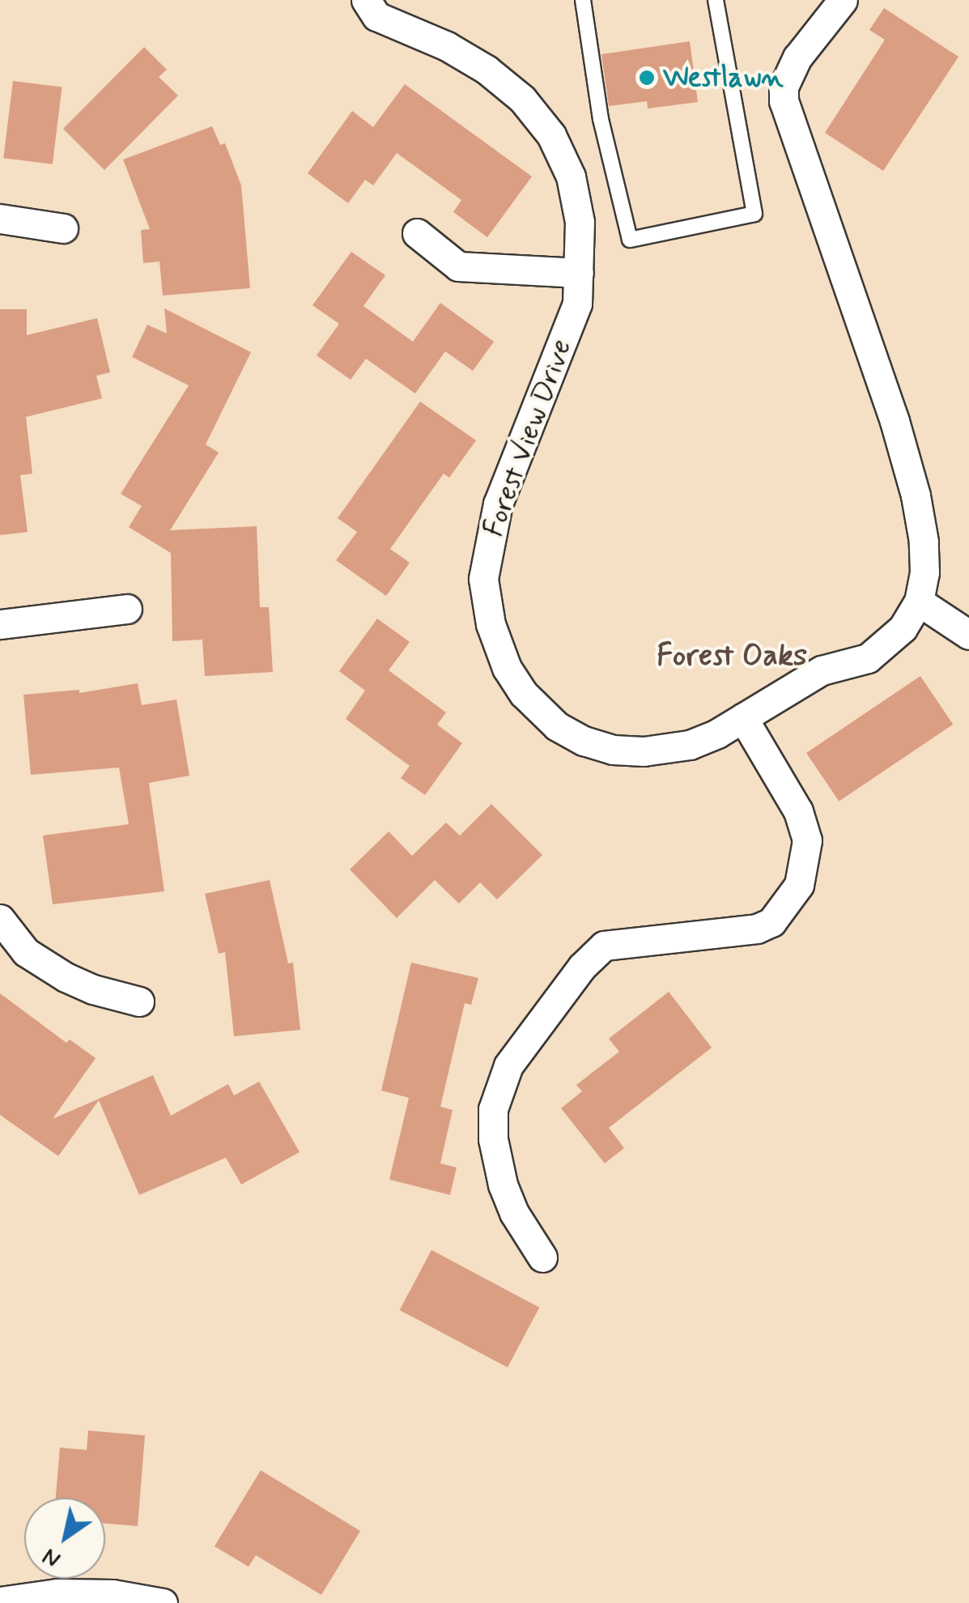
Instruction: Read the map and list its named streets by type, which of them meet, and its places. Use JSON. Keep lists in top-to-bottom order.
{
  "streets": {
    "street": ["Forest View Drive"]
  },
  "districts": ["Forest Oaks"],
  "places": ["Westlawn"],
  "north": "bottom left"
}
